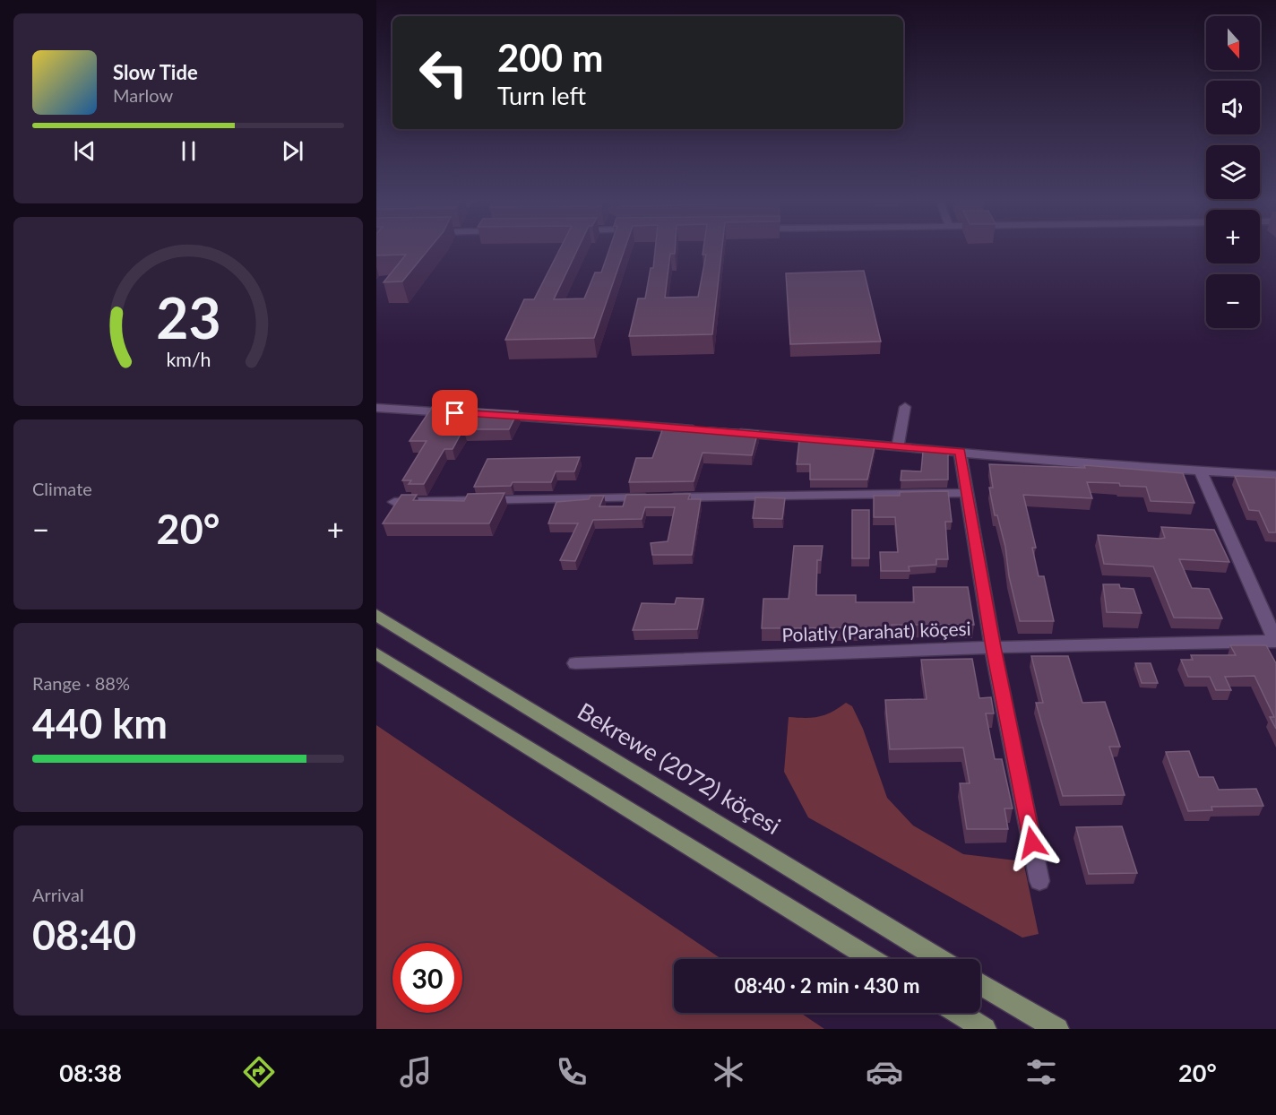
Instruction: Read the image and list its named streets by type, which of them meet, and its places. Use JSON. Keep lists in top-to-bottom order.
{
  "streets": {
    "main road": ["Bekrewe (2072) köçesi"],
    "street": ["Polatly (Parahat) köçesi"]
  },
  "north": "bottom",
  "page": {
    "map_buttons": ["+", "−"],
    "turn": ["200 m", "Turn left"],
    "song": ["Slow Tide", "Marlow"],
    "tile": [
      "Climate",
      ["Range · 88%", "440 km"],
      ["Arrival", "08:40"]
    ],
    "heat": ["−", "20°", "+"],
    "limit": "30",
    "trip": "08:40 · 2 min · 430 m",
    "tabs": ["08:38", "20°"],
    "gauge": ["23", "km/h"]
  }
}
